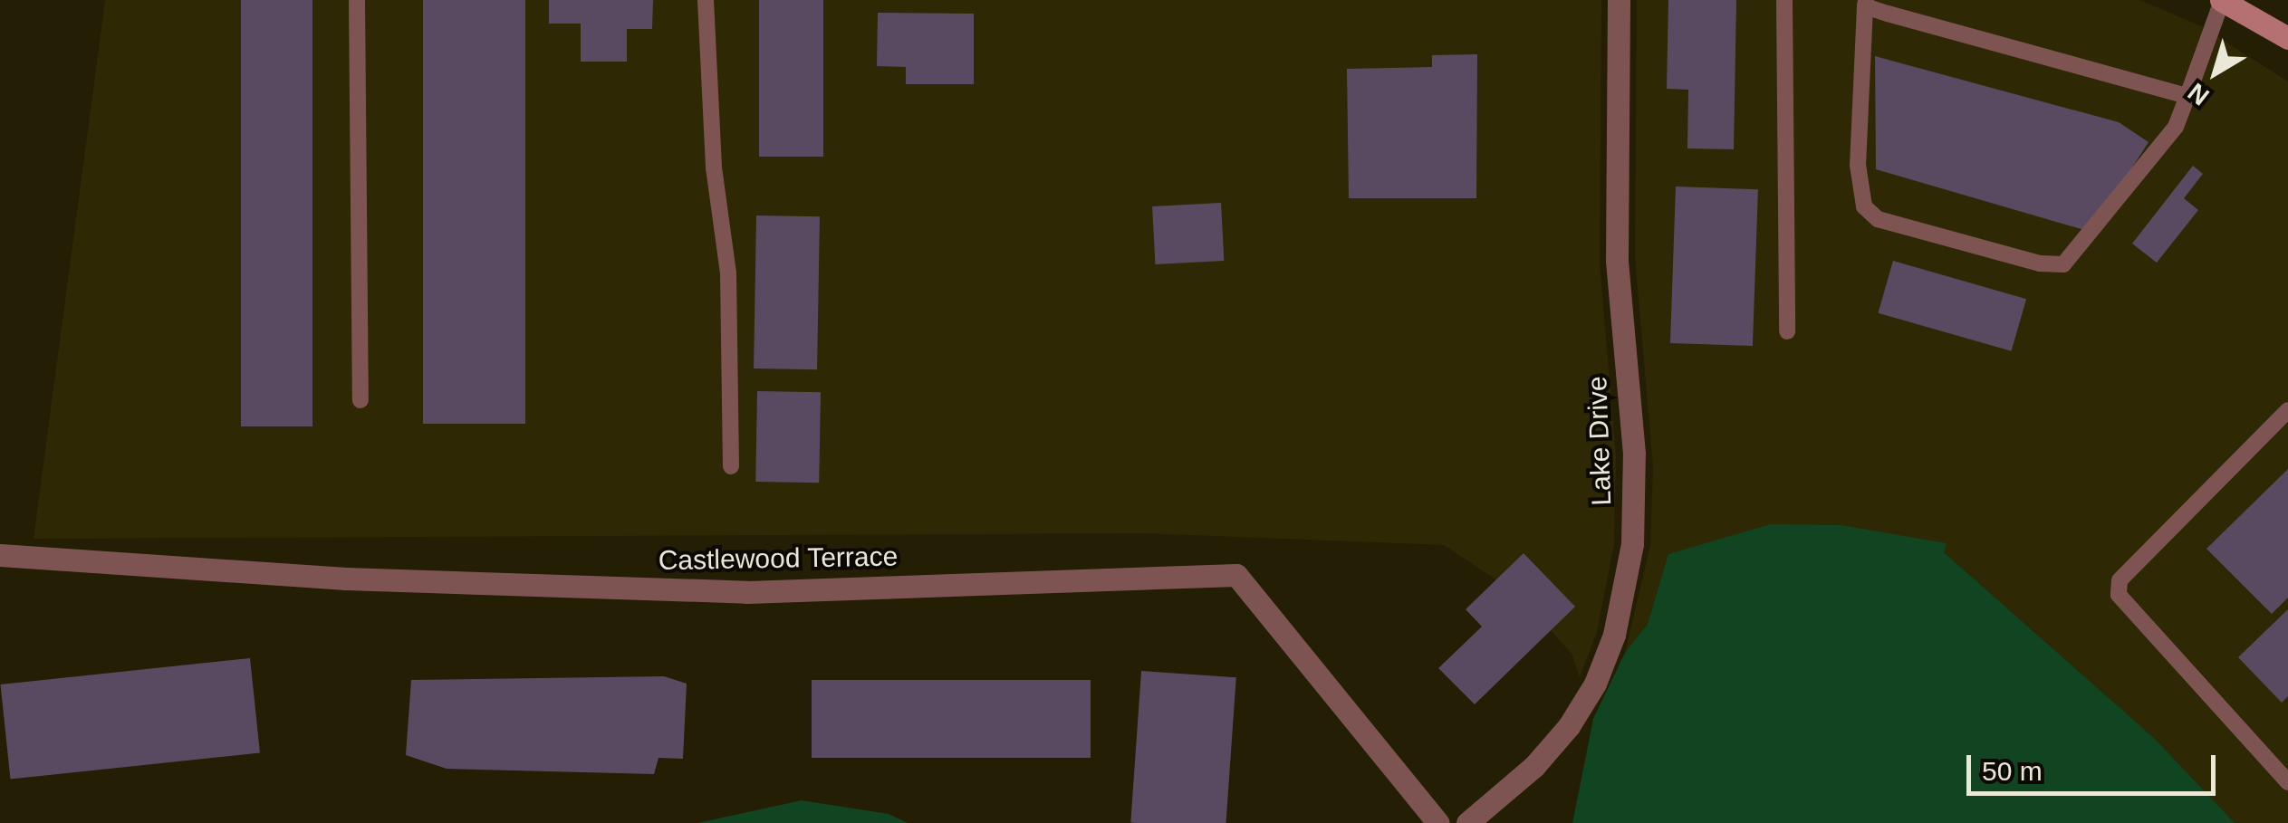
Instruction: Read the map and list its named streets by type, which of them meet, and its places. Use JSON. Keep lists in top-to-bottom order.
{
  "streets": {
    "street": ["Lake Drive", "Castlewood Terrace"]
  },
  "scale_bar": "50 m",
  "north": "bottom left"
}
